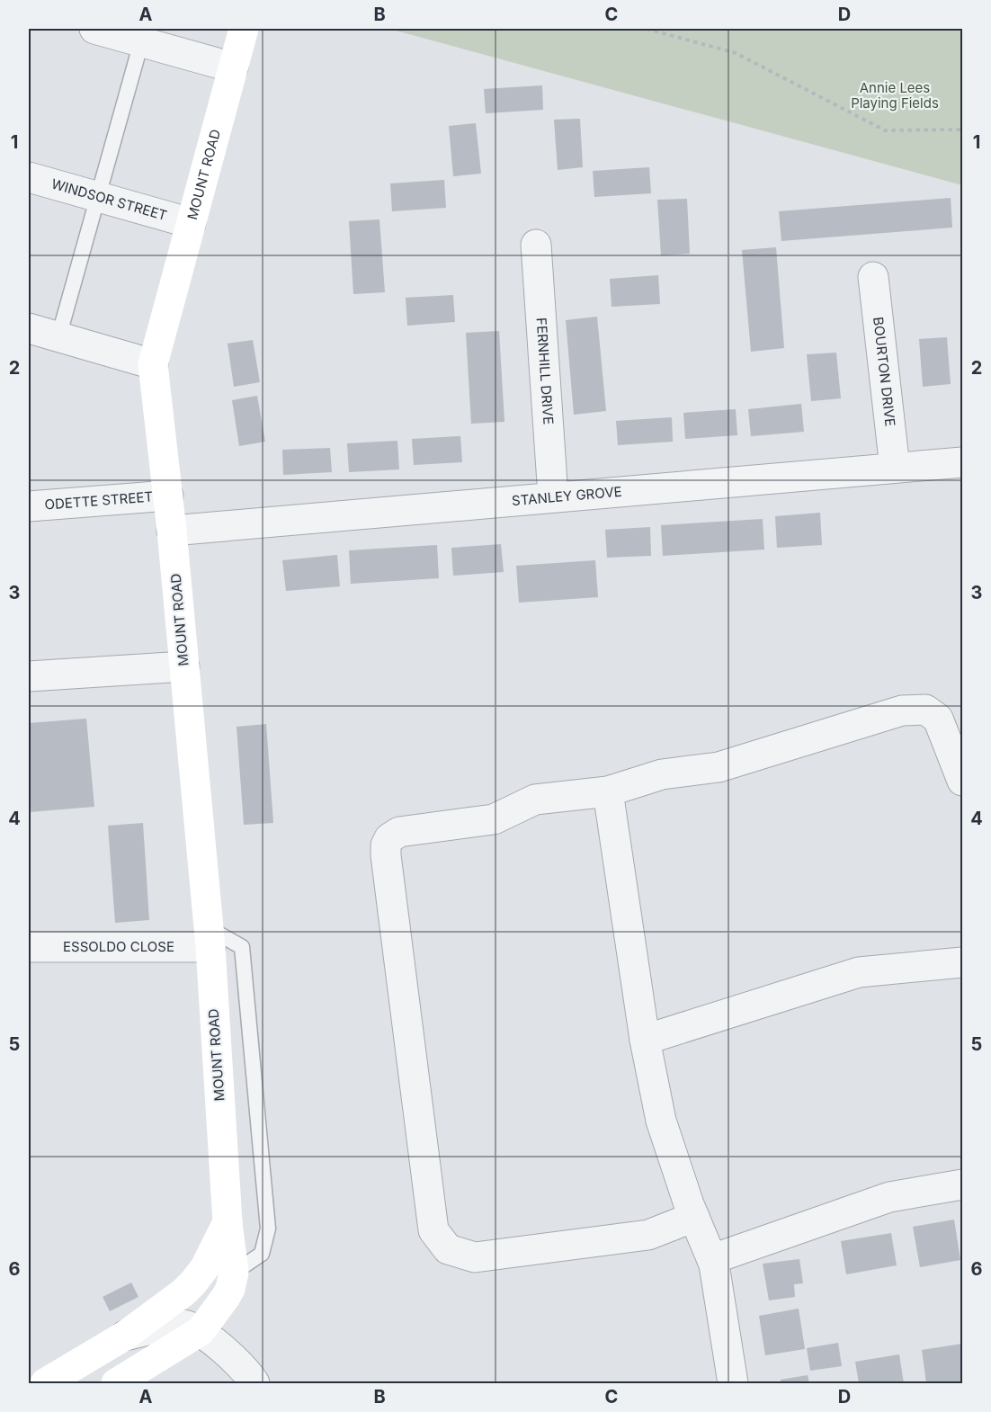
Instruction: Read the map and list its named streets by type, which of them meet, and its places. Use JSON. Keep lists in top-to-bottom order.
{
  "streets": {
    "main road": ["MOUNT ROAD"],
    "street": [
      "WINDSOR STREET",
      "FERNHILL DRIVE",
      "BOURTON DRIVE",
      "STANLEY GROVE",
      "ODETTE STREET",
      "ESSOLDO CLOSE"
    ]
  },
  "crossings": [
    ["MOUNT ROAD", "WINDSOR STREET"],
    ["MOUNT ROAD", "STANLEY GROVE"],
    ["MOUNT ROAD", "ODETTE STREET"],
    ["MOUNT ROAD", "ESSOLDO CLOSE"],
    ["FERNHILL DRIVE", "STANLEY GROVE"],
    ["BOURTON DRIVE", "STANLEY GROVE"]
  ],
  "parks": ["Annie Lees Playing Fields"],
  "grid": {
    "columns": [
      "A",
      "B",
      "C",
      "D"
    ],
    "rows": [
      "1",
      "2",
      "3",
      "4",
      "5",
      "6"
    ]
  }
}
